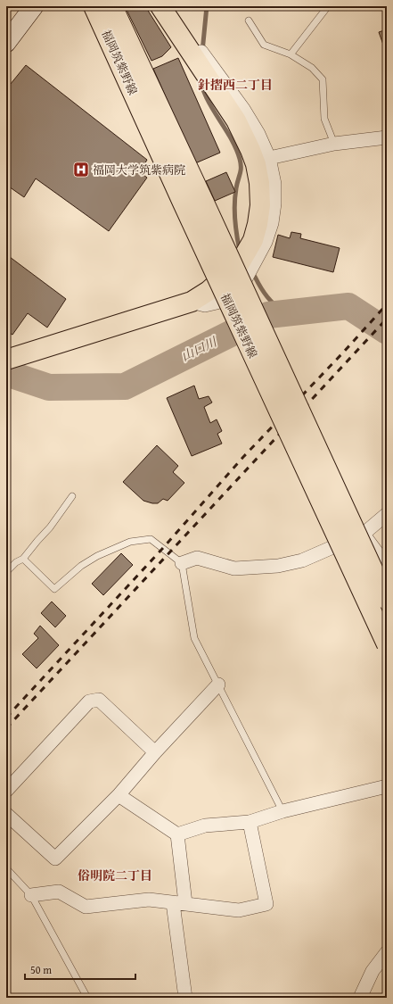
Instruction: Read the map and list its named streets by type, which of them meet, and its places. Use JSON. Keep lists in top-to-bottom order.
{
  "streets": {
    "main road": ["福岡筑紫野線"]
  },
  "districts": ["針摺西二丁目", "俗明院二丁目"],
  "water": ["山口川"],
  "places": {
    "hospital": ["福岡大学筑紫病院"]
  },
  "scale_bar": "50 m"
}
